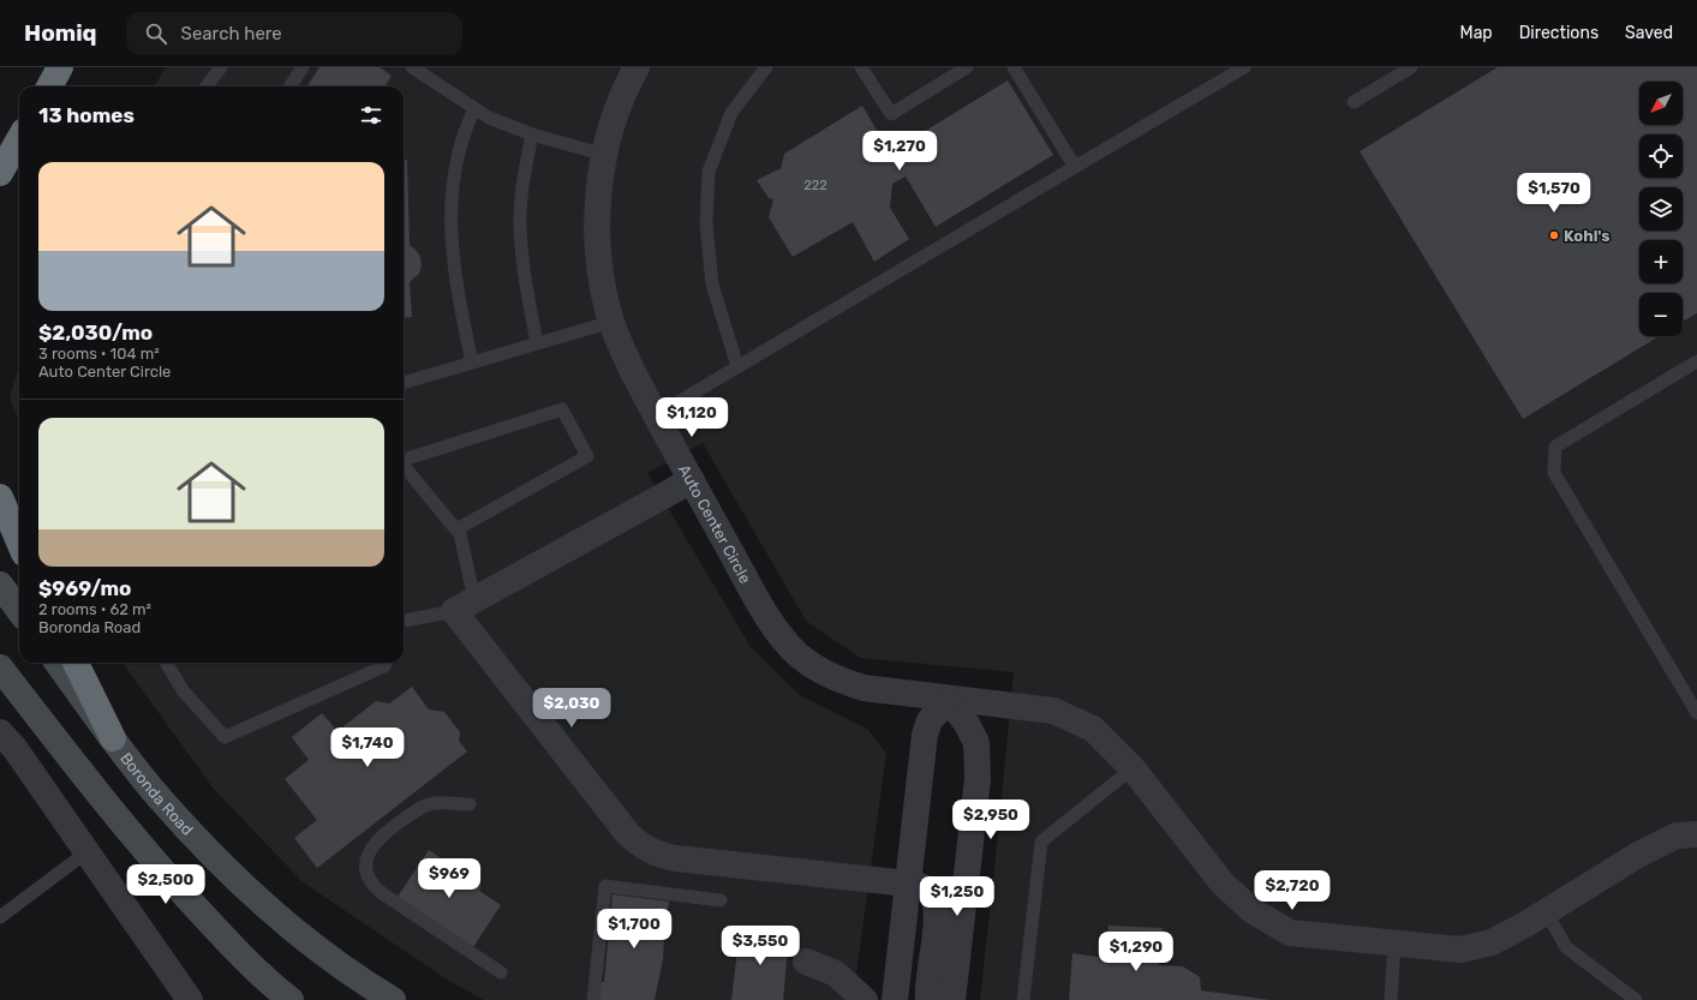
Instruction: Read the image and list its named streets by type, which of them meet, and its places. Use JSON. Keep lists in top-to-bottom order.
{
  "streets": {
    "main road": ["Boronda Road"],
    "street": ["Auto Center Circle"]
  },
  "places": ["Kohl's"],
  "house_numbers": ["222"],
  "north": "bottom left",
  "page": {
    "header": "Homiq",
    "search": "Search here",
    "nav": ["Map", "Directions", "Saved"],
    "map_buttons": ["+", "−"],
    "heading": "13 homes",
    "price": [
      "$1,270",
      "$1,570",
      "$1,120",
      "$2,030",
      "$1,740",
      "$2,950",
      "$969",
      "$2,500",
      "$2,720",
      "$1,250",
      "$1,700",
      "$3,550",
      "$1,290"
    ],
    "list": [
      {
        "name": "$2,030/mo",
        "note": "3 rooms · 104 m² · Auto Center Circle"
      },
      {
        "name": "$969/mo",
        "note": "2 rooms · 62 m² · Boronda Road"
      }
    ]
  }
}
